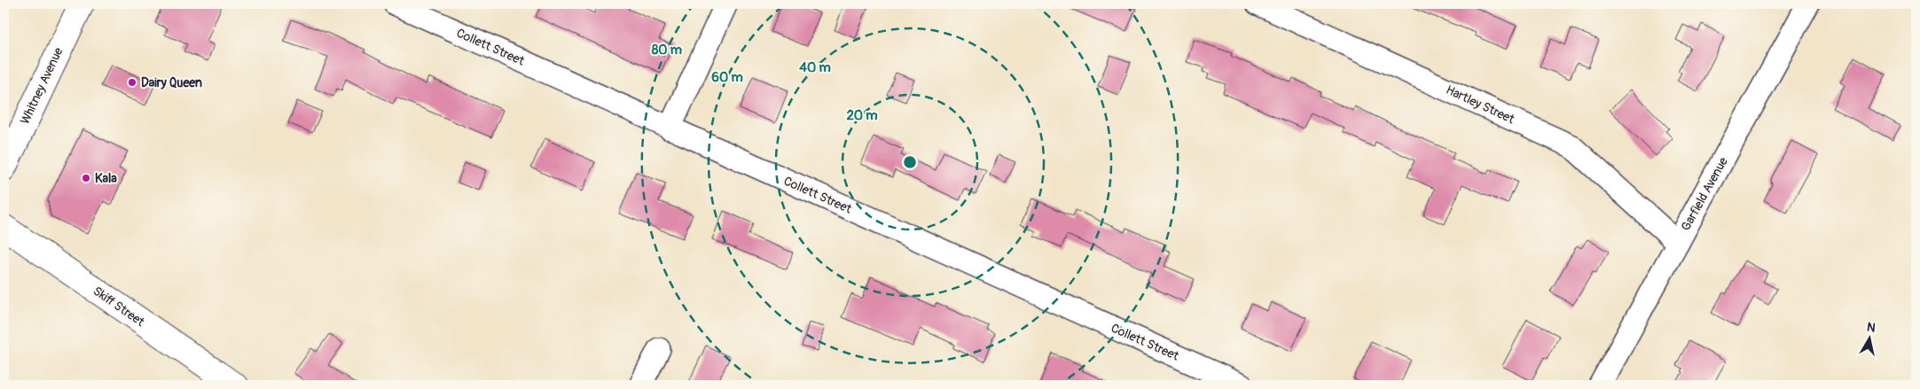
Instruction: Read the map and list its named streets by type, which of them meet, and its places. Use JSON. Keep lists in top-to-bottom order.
{
  "streets": {
    "main road": ["Whitney Avenue", "Skiff Street"],
    "street": ["Collett Street", "Hartley Street", "Garfield Avenue"]
  },
  "crossings": [
    ["Hartley Street", "Garfield Avenue"]
  ],
  "places": ["Dairy Queen", "Kala"],
  "north": "top",
  "rings": [
    "80 m",
    "40 m",
    "60 m",
    "20 m"
  ]
}
